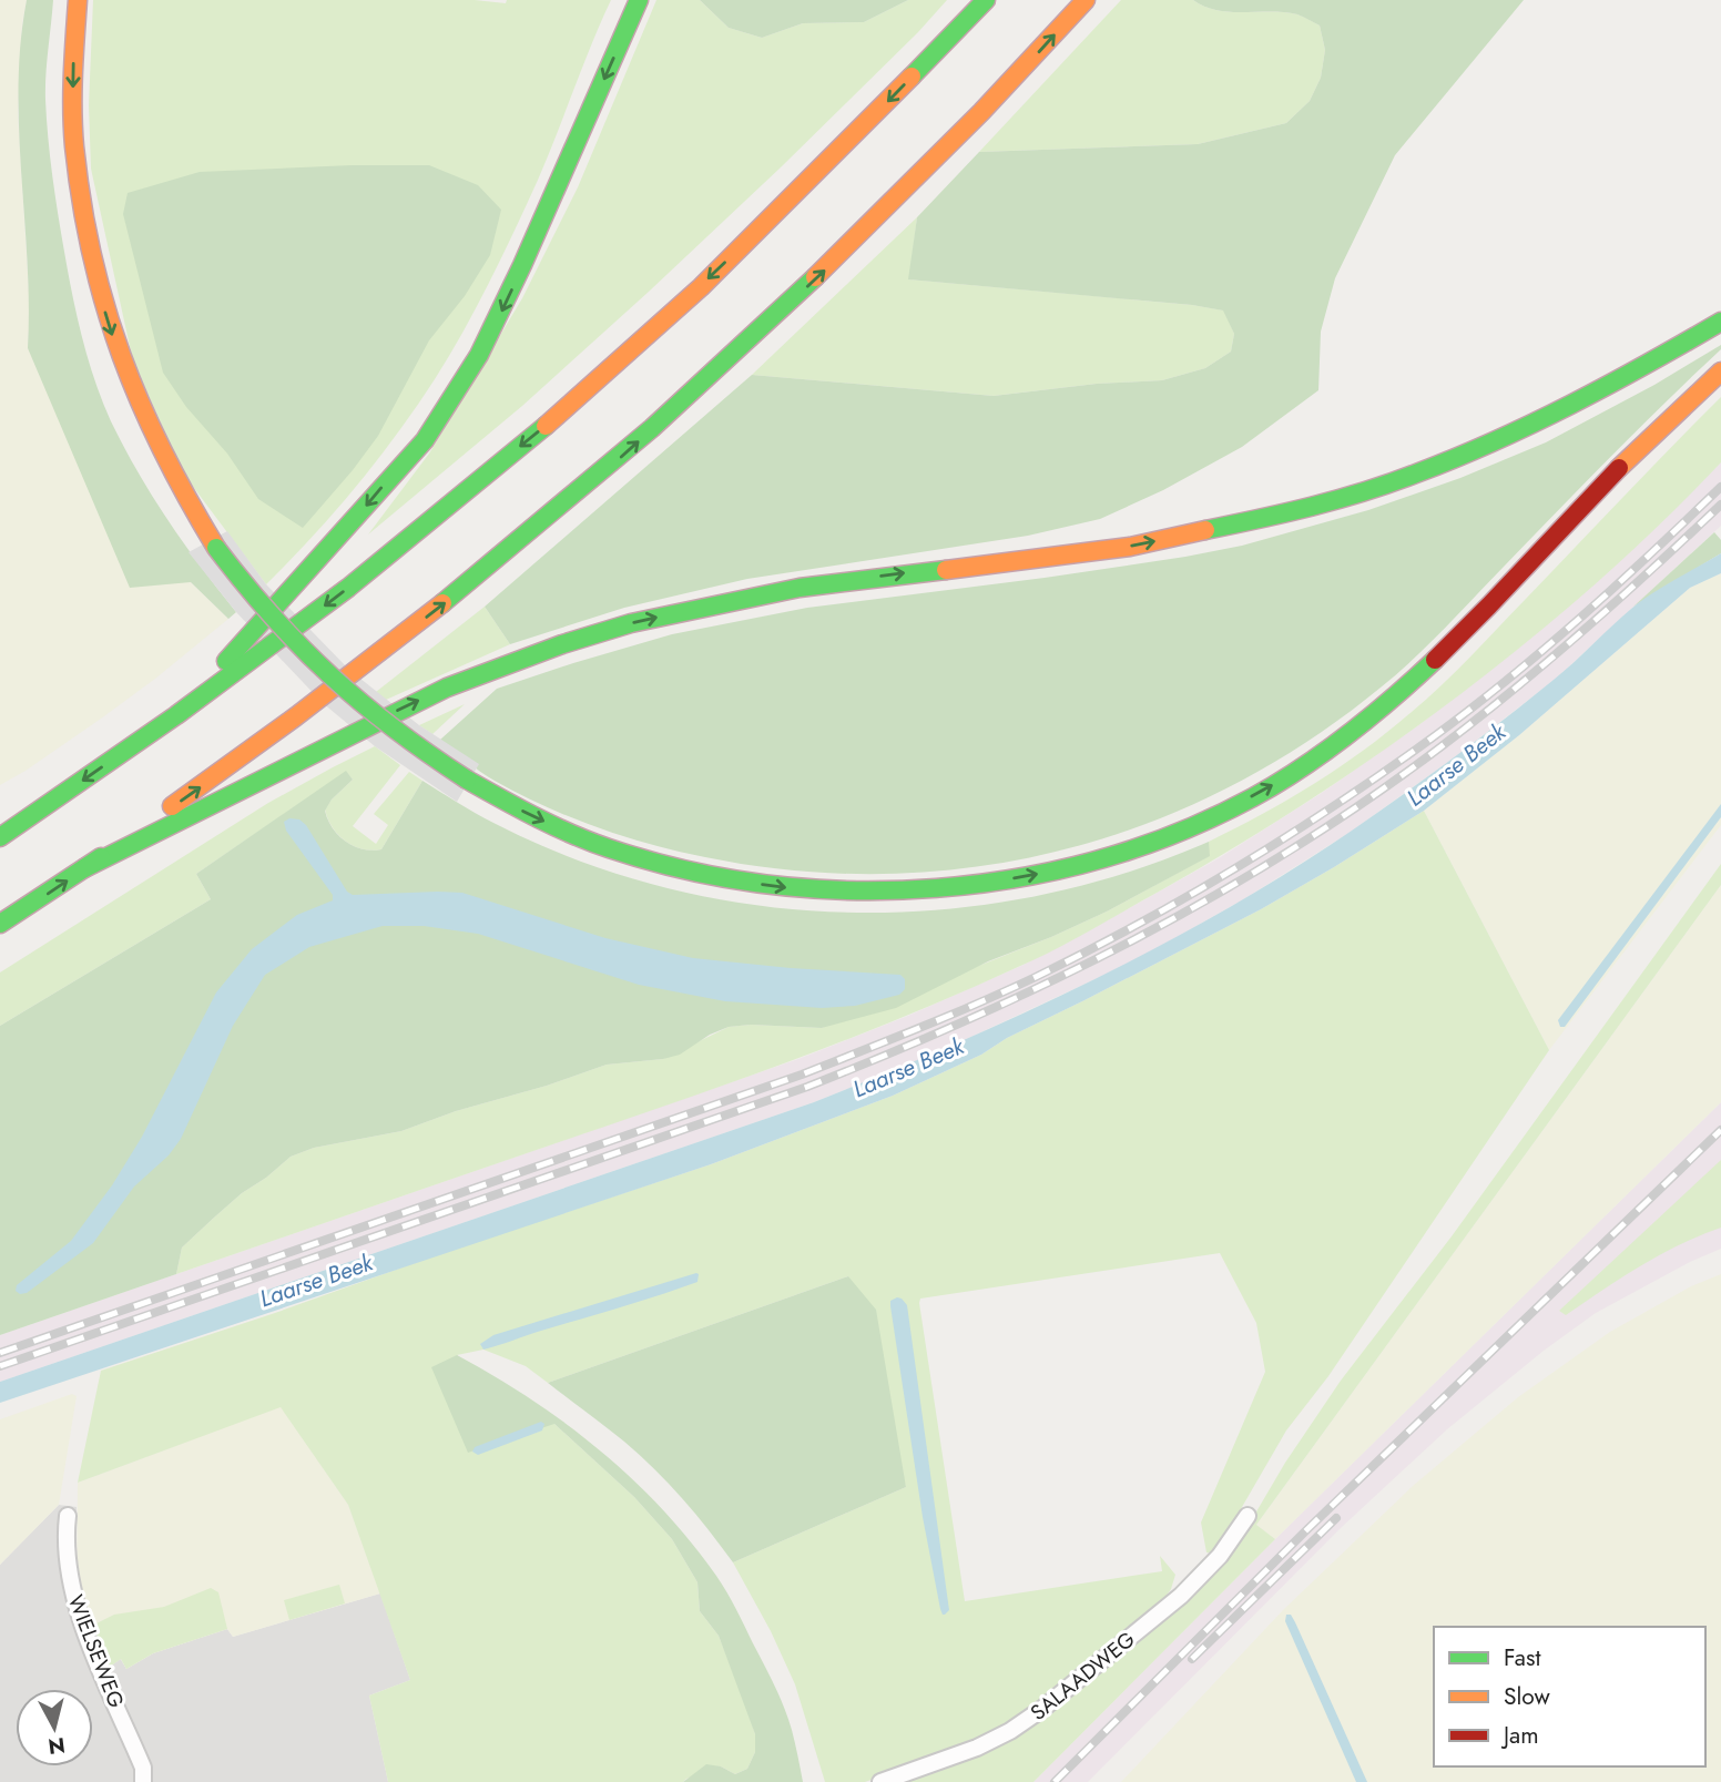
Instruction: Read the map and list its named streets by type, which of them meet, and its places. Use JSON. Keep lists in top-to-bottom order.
{
  "streets": {
    "street": ["WIELSEWEG", "SALAADWEG"]
  },
  "water": ["Laarse Beek"],
  "legend": ["Fast", "Slow", "Jam"],
  "north": "bottom"
}
